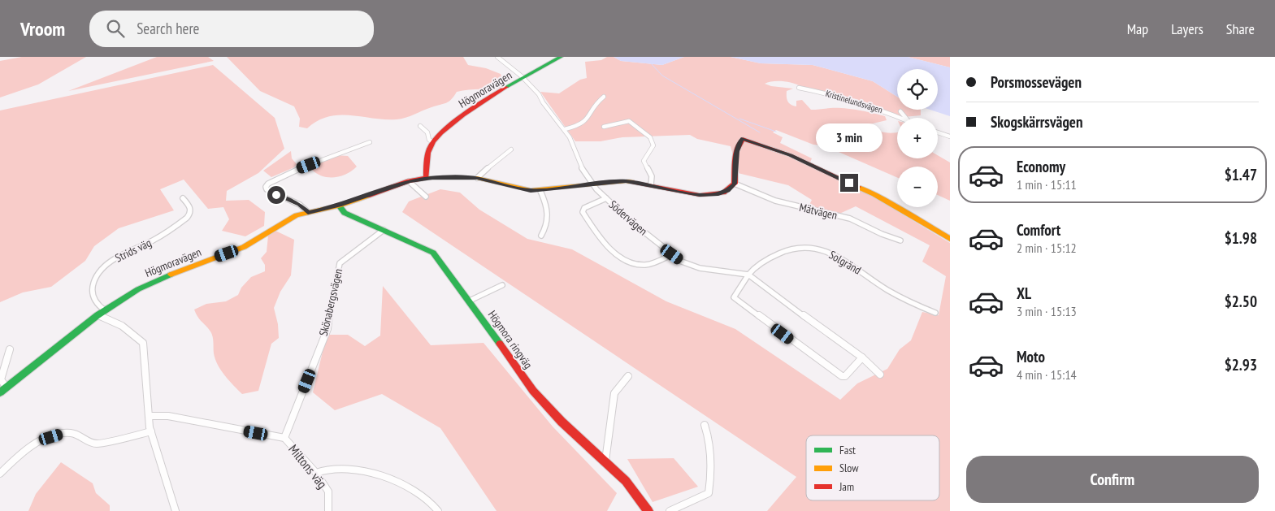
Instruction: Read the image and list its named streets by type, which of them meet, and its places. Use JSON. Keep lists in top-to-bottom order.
{
  "streets": {
    "street": [
      "Högmoravägen",
      "Kristinelundsvägen",
      "Mätvägen",
      "Södervägen",
      "Strids väg",
      "Solgränd",
      "Skönabergsvägen",
      "Högmora ringväg",
      "Miltons väg"
    ]
  },
  "crossings": [
    ["Högmoravägen", "Mätvägen"],
    ["Högmoravägen", "Södervägen"],
    ["Högmoravägen", "Strids väg"],
    ["Högmoravägen", "Högmora ringväg"],
    ["Södervägen", "Solgränd"],
    ["Skönabergsvägen", "Högmora ringväg"],
    ["Skönabergsvägen", "Miltons väg"]
  ],
  "legend": ["Fast", "Slow", "Jam"],
  "page": {
    "header": "Vroom",
    "search": "Search here",
    "nav": ["Map", "Layers", "Share"],
    "banner": ["Porsmossevägen", "Skogskärrsvägen"],
    "map_buttons": ["+", "−"],
    "bubble": "3 min",
    "list": [
      {
        "name": "Economy",
        "note": "1 min · 15:11",
        "value": "$1.47"
      },
      {
        "name": "Comfort",
        "note": "2 min · 15:12",
        "value": "$1.98"
      },
      {
        "name": "XL",
        "note": "3 min · 15:13",
        "value": "$2.50"
      },
      {
        "name": "Moto",
        "note": "4 min · 15:14",
        "value": "$2.93"
      }
    ],
    "buttons": "Confirm"
  }
}
